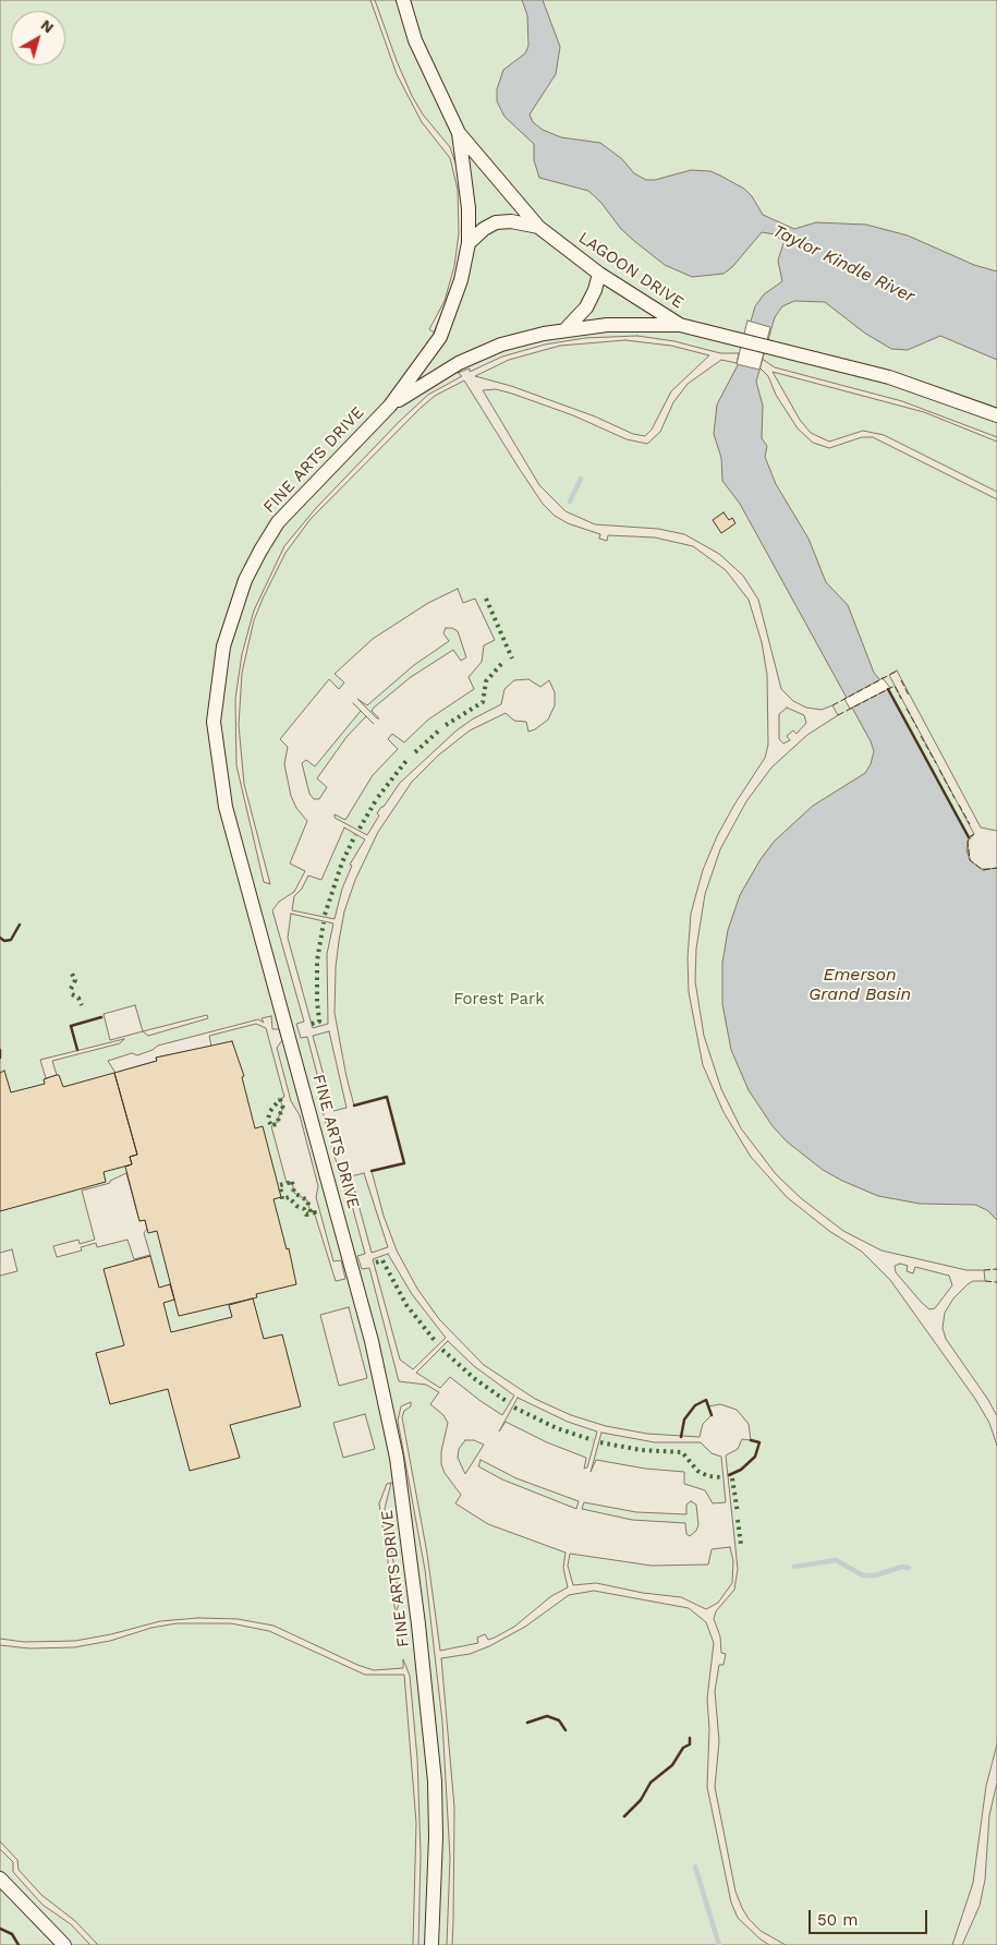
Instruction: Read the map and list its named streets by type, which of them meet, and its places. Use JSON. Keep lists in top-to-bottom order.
{
  "streets": {
    "street": ["LAGOON DRIVE", "FINE ARTS DRIVE"]
  },
  "crossings": [
    ["LAGOON DRIVE", "FINE ARTS DRIVE"]
  ],
  "water": ["Taylor Kindle River", "Emerson Grand Basin"],
  "parks": ["Forest Park"],
  "scale_bar": "50 m",
  "north": "top right"
}
